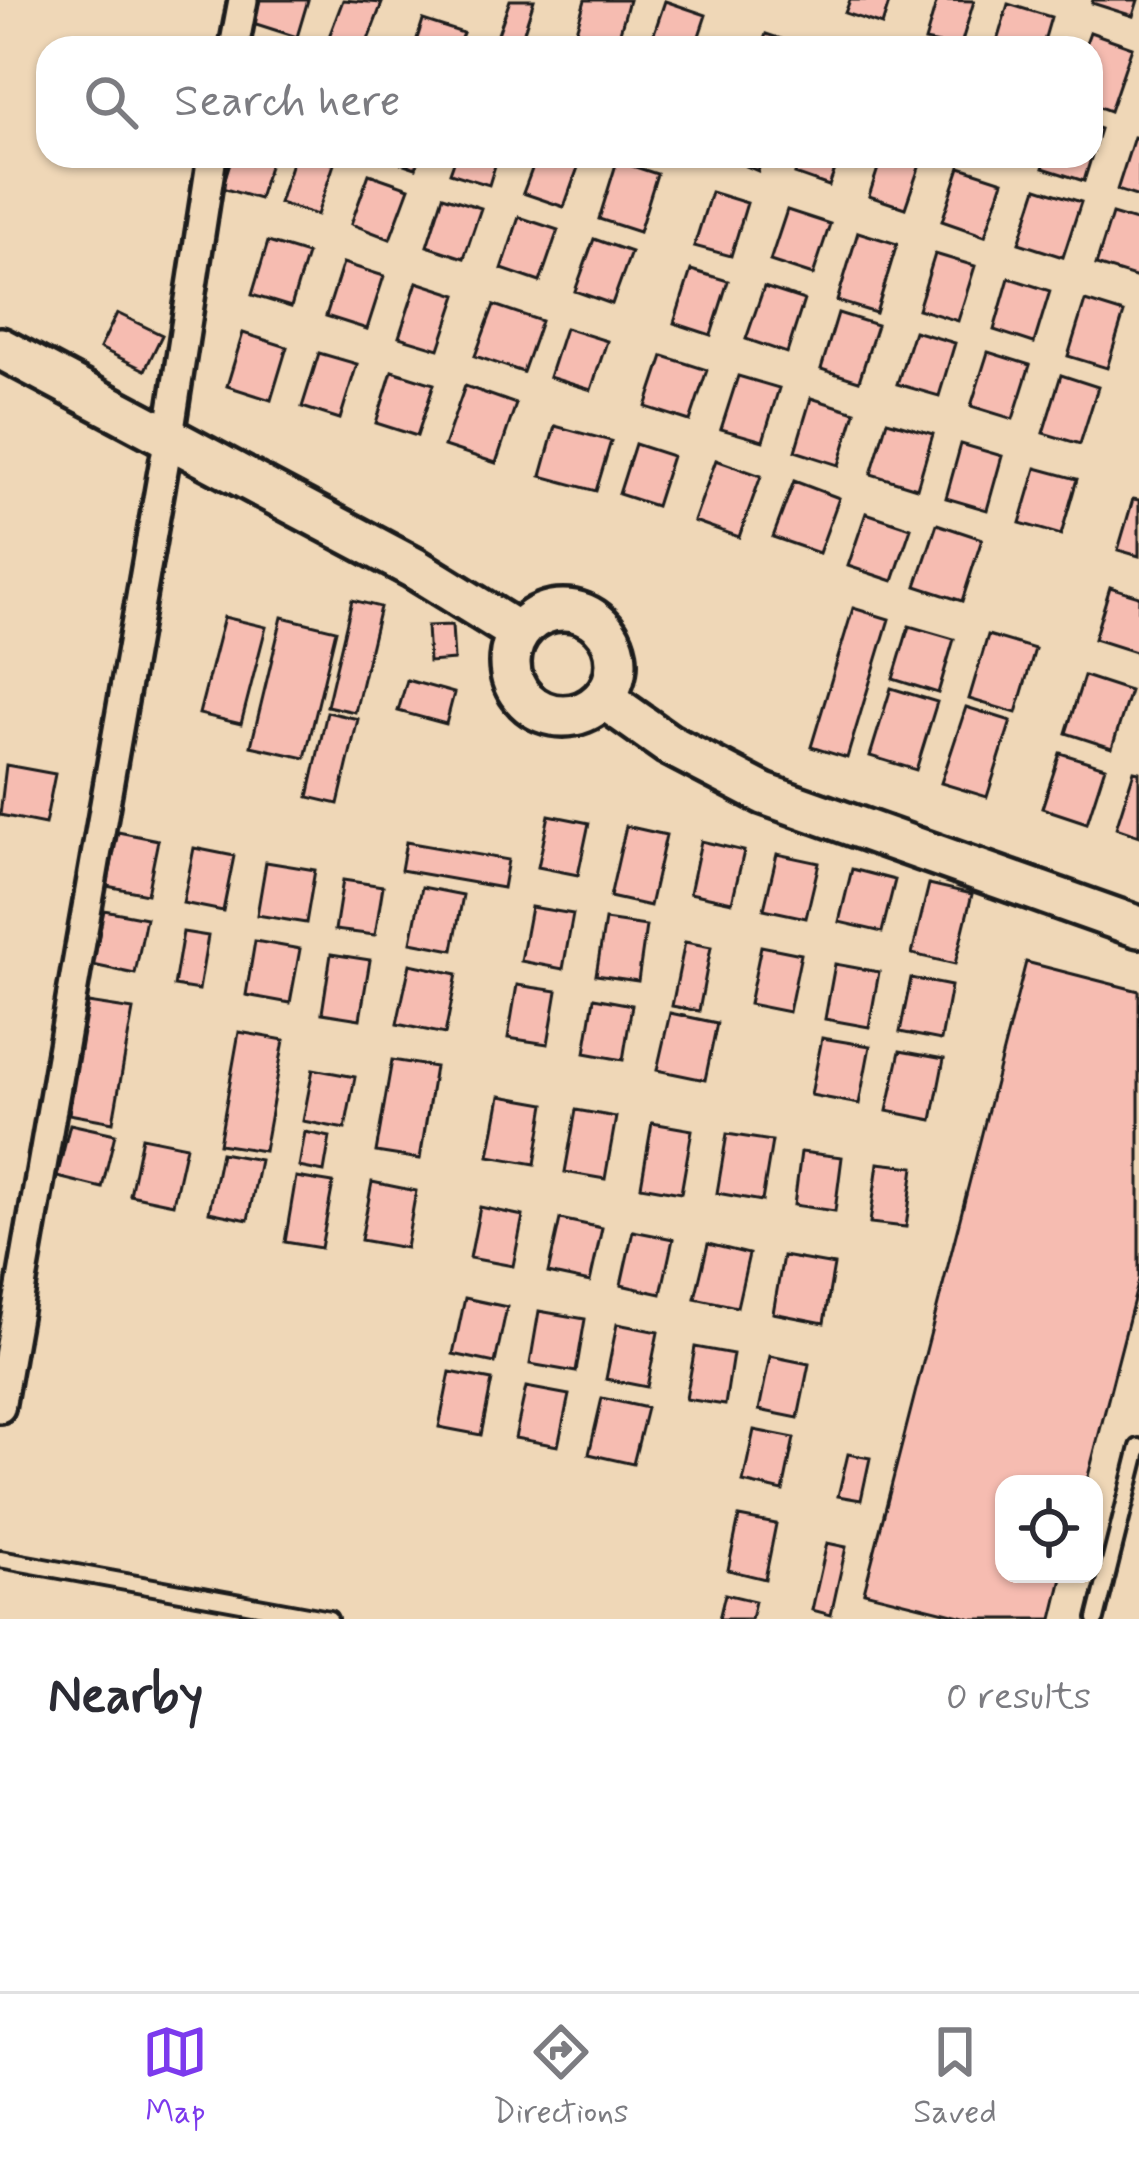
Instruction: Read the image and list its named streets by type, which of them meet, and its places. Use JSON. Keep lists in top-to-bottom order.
{
  "page": {
    "search": "Search here",
    "heading": ["Nearby", "0 results"],
    "nav": ["Map", "Directions", "Saved"]
  }
}
